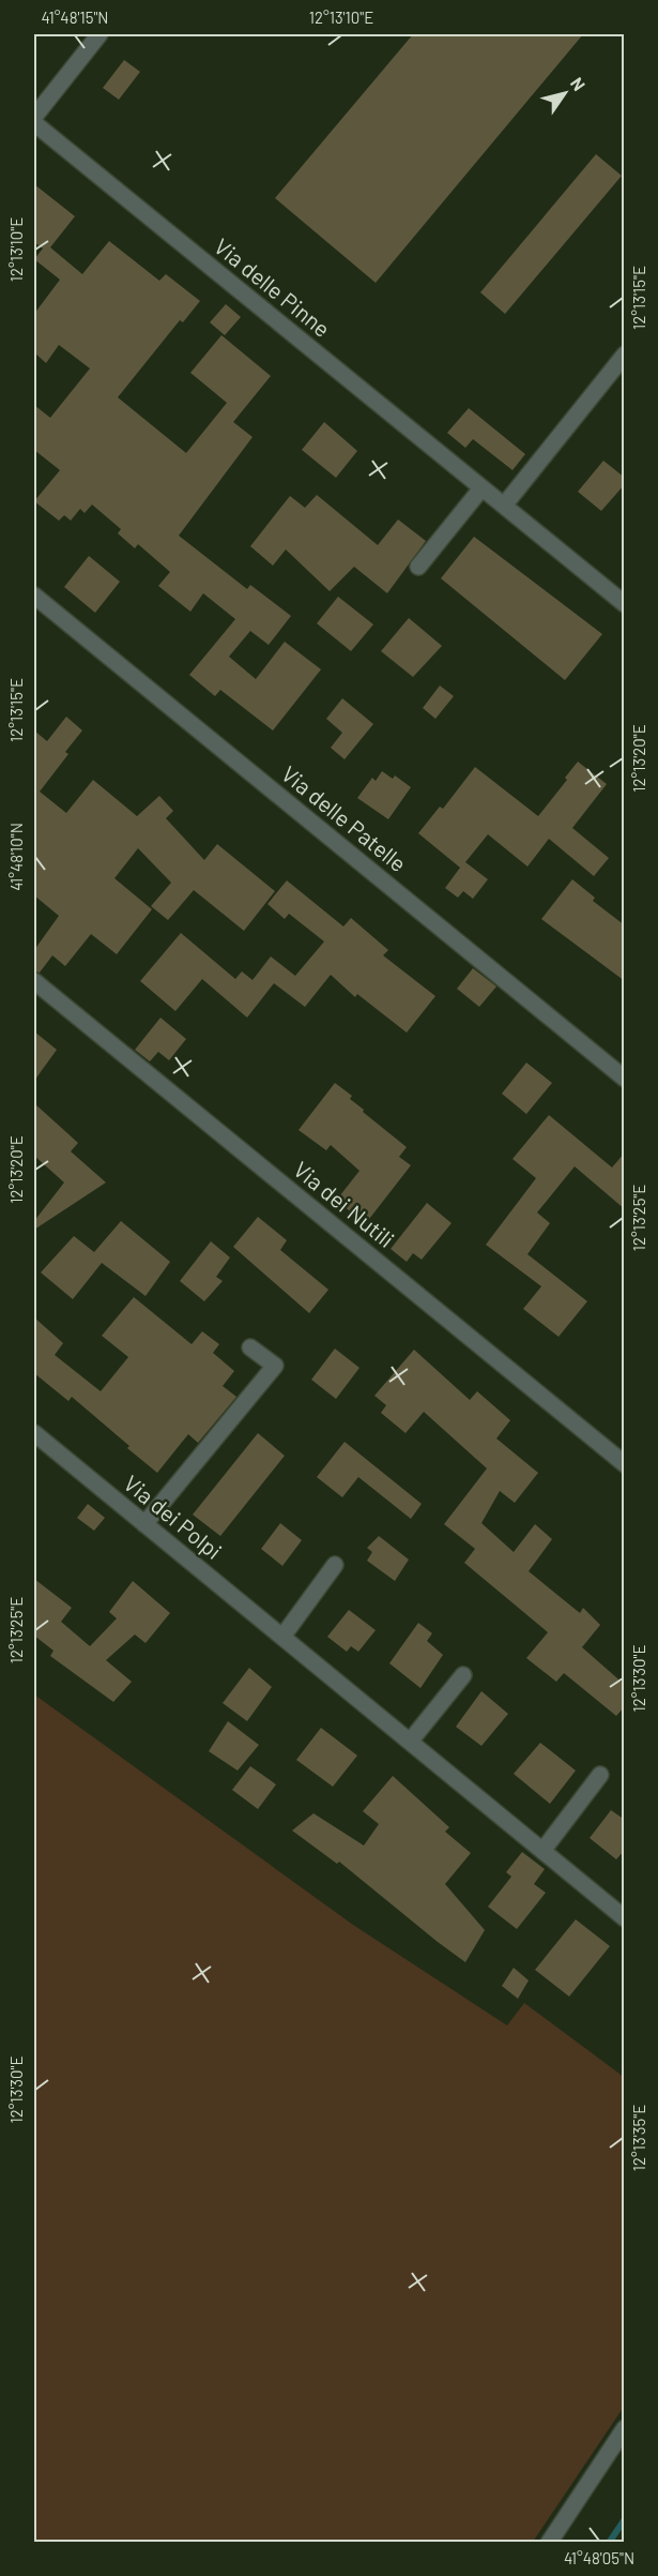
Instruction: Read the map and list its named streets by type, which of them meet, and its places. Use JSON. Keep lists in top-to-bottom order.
{
  "streets": {
    "street": [
      "Via delle Pinne",
      "Via delle Patelle",
      "Via dei Nutili",
      "Via dei Polpi"
    ]
  },
  "north": "top right",
  "coordinates": [
    "41°48'15\"N",
    "12°13'10\"E",
    "12°13'15\"E",
    "12°13'20\"E",
    "41°48'10\"N",
    "12°13'25\"E",
    "12°13'30\"E",
    "12°13'35\"E",
    "41°48'05\"N"
  ]
}
